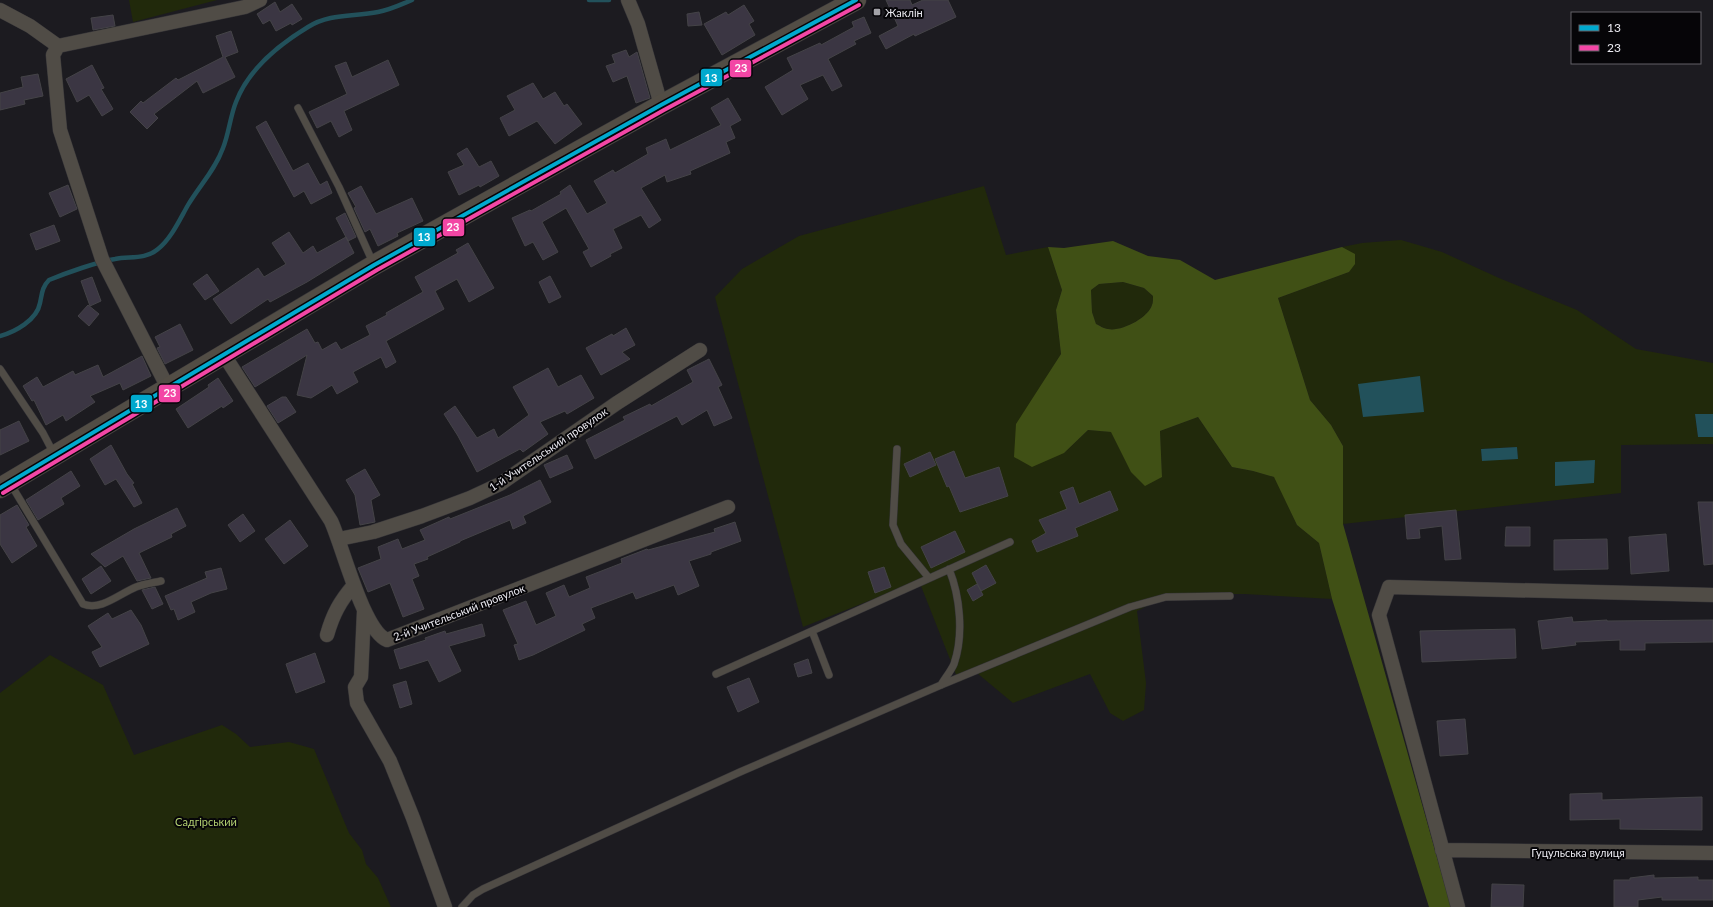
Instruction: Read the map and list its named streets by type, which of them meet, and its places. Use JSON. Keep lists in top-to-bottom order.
{
  "streets": {
    "street": ["1-й Учительський провулок", "2-й Учительський провулок", "Гуцульська вулиця"]
  },
  "crossings": [
    ["1-й Учительський провулок", "2-й Учительський провулок"]
  ],
  "parks": ["Садгірський"],
  "places": {
    "transit": ["Жаклін"]
  },
  "lines": ["transit line 13", "transit line 23"],
  "legend": ["13", "23"]
}
